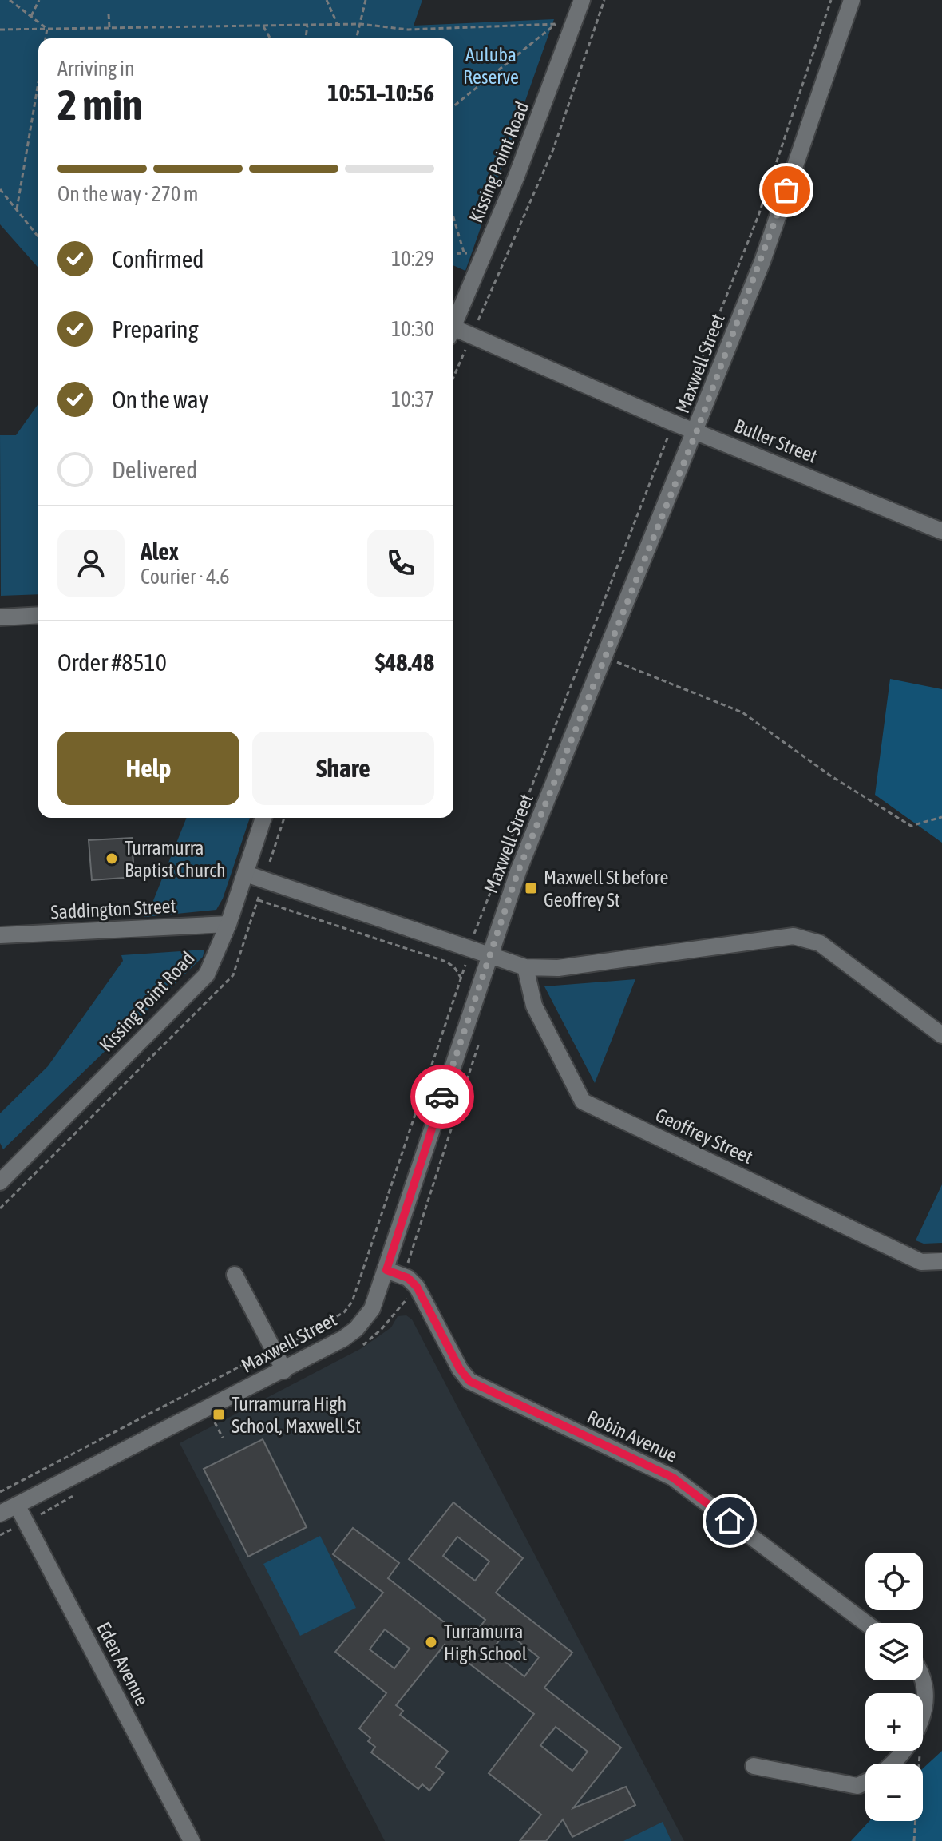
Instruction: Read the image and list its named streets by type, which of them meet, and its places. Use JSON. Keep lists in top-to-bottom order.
{
  "streets": {
    "street": [
      "Kissing Point Road",
      "Maxwell Street",
      "Buller Street",
      "Saddington Street",
      "Geoffrey Street",
      "Robin Avenue",
      "Eden Avenue"
    ]
  },
  "crossings": [
    ["Kissing Point Road", "Saddington Street"],
    ["Maxwell Street", "Buller Street"],
    ["Maxwell Street", "Robin Avenue"],
    ["Maxwell Street", "Eden Avenue"]
  ],
  "parks": ["Auluba Reserve"],
  "places": {
    "other": ["Turramurra Baptist Church", "Turramurra High School"],
    "transit": ["Maxwell St before Geoffrey St", "Turramurra High School, Maxwell St"]
  },
  "page": {
    "heading": ["2 min", "Arriving in", "10:51–10:56"],
    "panel": [
      "Alex",
      "Courier · 4.6",
      "Order #8510",
      "$48.48"
    ],
    "bar": "On the way · 270 m",
    "list": [
      ["Confirmed", "10:29"],
      ["Preparing", "10:30"],
      ["On the way", "10:37"],
      "Delivered"
    ],
    "buttons": ["Help", "Share"],
    "map_buttons": ["+", "−"]
  }
}
